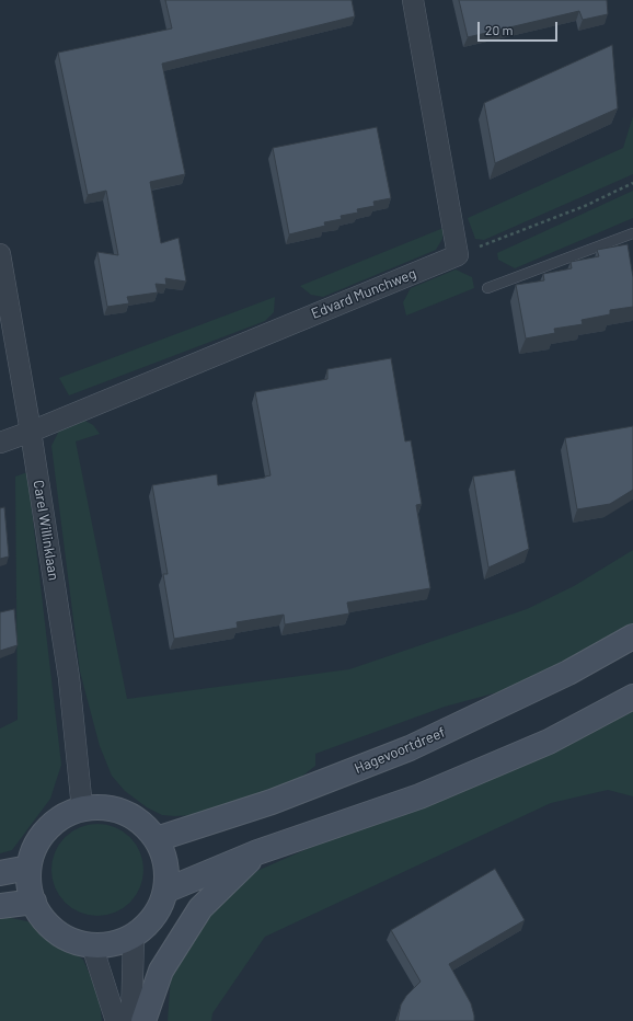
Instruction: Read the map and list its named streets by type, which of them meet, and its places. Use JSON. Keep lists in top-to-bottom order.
{
  "streets": {
    "main road": ["Hagevoortdreef"],
    "street": ["Edvard Munchweg", "Carel Willinklaan"]
  },
  "crossings": [
    ["Edvard Munchweg", "Carel Willinklaan"],
    ["Carel Willinklaan", "Hagevoortdreef"]
  ],
  "scale_bar": "20 m"
}
